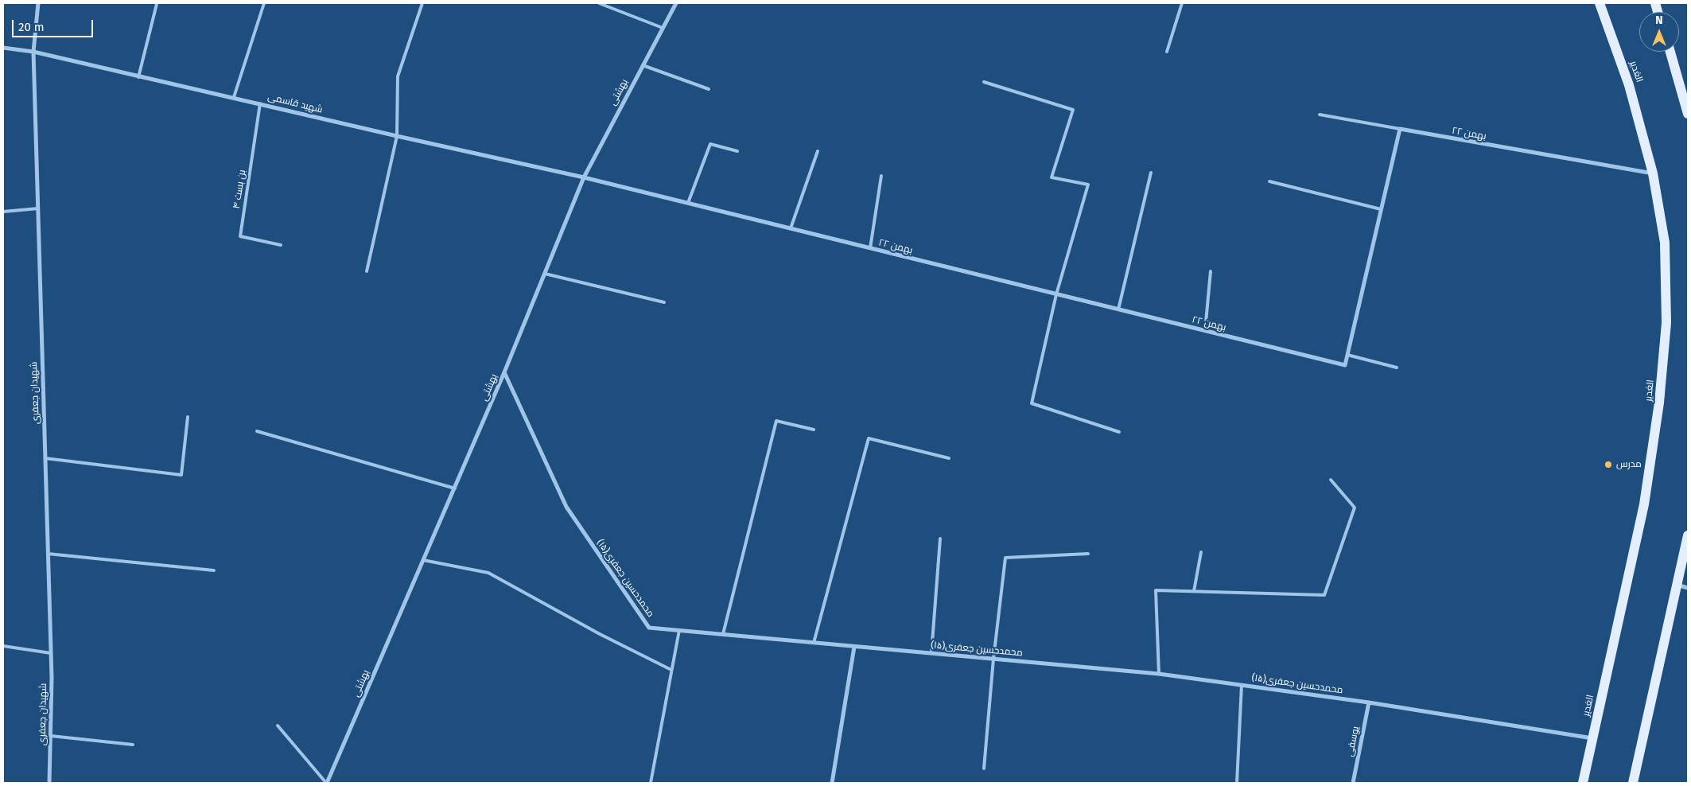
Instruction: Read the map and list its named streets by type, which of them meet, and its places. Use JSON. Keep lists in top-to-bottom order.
{
  "streets": {
    "main road": ["الغدیر"],
    "street": [
      "بهشتی",
      "شهید قاسمی",
      "۲۲ بهمن",
      "شهیدان جعفری",
      "محمدحسین جعفری(۱۵)",
      "یوسفی"
    ],
    "lane": ["بن بست ۴"]
  },
  "crossings": [
    ["الغدیر", "۲۲ بهمن"],
    ["الغدیر", "محمدحسین جعفری(۱۵)"],
    ["بهشتی", "شهید قاسمی"],
    ["بهشتی", "۲۲ بهمن"],
    ["بهشتی", "محمدحسین جعفری(۱۵)"],
    ["شهید قاسمی", "۲۲ بهمن"],
    ["شهید قاسمی", "بن بست ۴"],
    ["شهید قاسمی", "شهیدان جعفری"],
    ["محمدحسین جعفری(۱۵)", "یوسفی"]
  ],
  "places": ["مدرس"],
  "scale_bar": "20 m",
  "north": "top"
}
